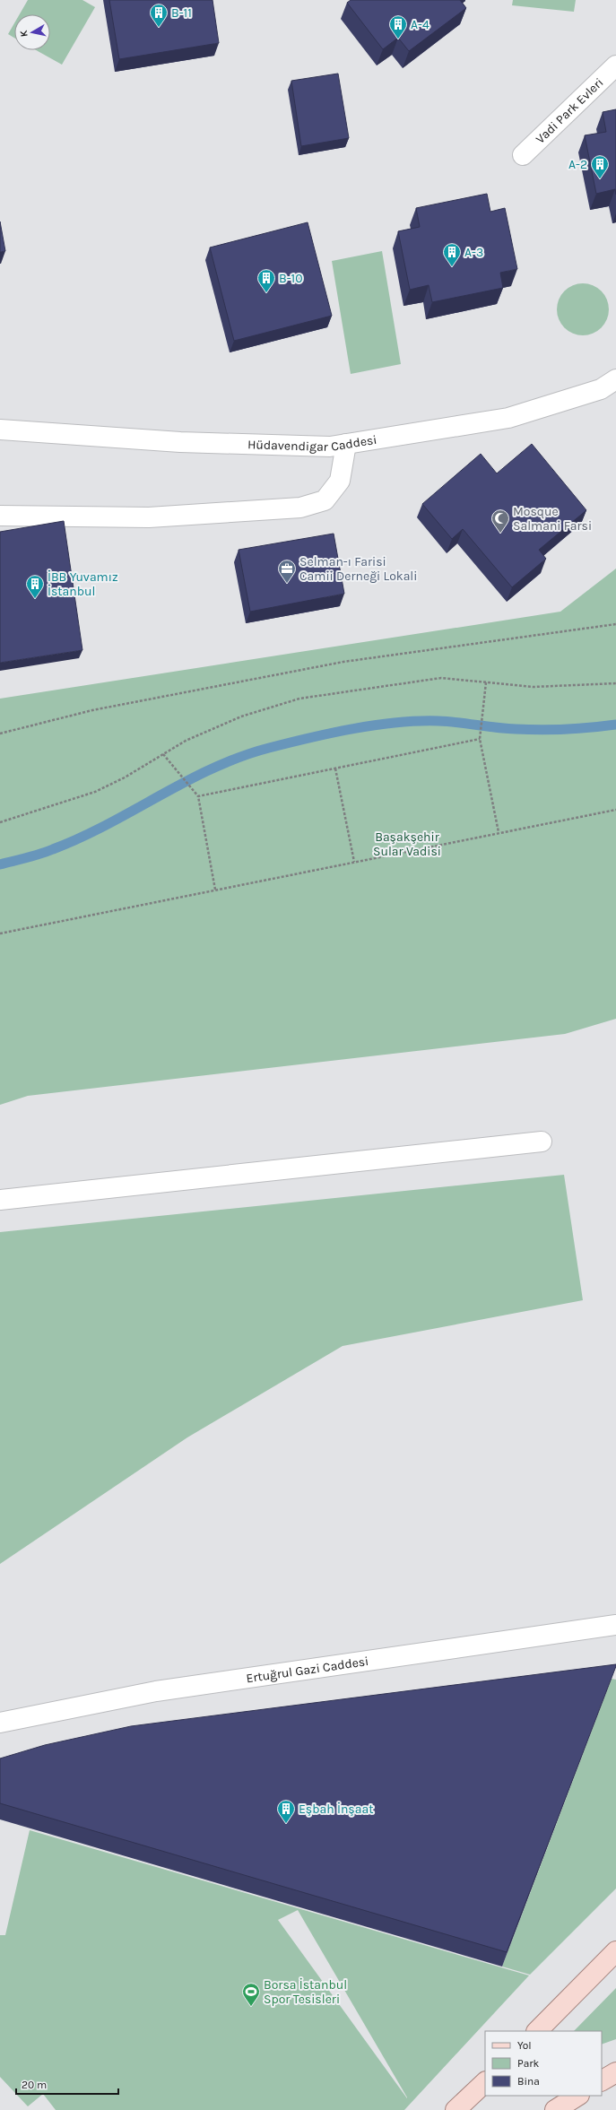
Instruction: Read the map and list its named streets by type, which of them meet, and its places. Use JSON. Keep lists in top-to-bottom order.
{
  "streets": {
    "street": ["Vadi Park Evleri", "Hüdavendigar Caddesi", "Ertuğrul Gazi Caddesi"]
  },
  "parks": ["Başakşehir Sular Vadisi"],
  "places": {
    "building": [
      "B-11",
      "A-4",
      "A-2",
      "A-3",
      "B-10",
      "İBB Yuvamız İstanbul",
      "Eşbah İnşaat"
    ],
    "mosque": ["Mosque Salmani Farsi"],
    "office": ["Selman-ı Farisi Camii Derneği Lokali"],
    "sports": ["Borsa İstanbul Spor Tesisleri"]
  },
  "legend": ["Yol", "Park", "Bina"],
  "scale_bar": "20 m",
  "north": "left"
}
